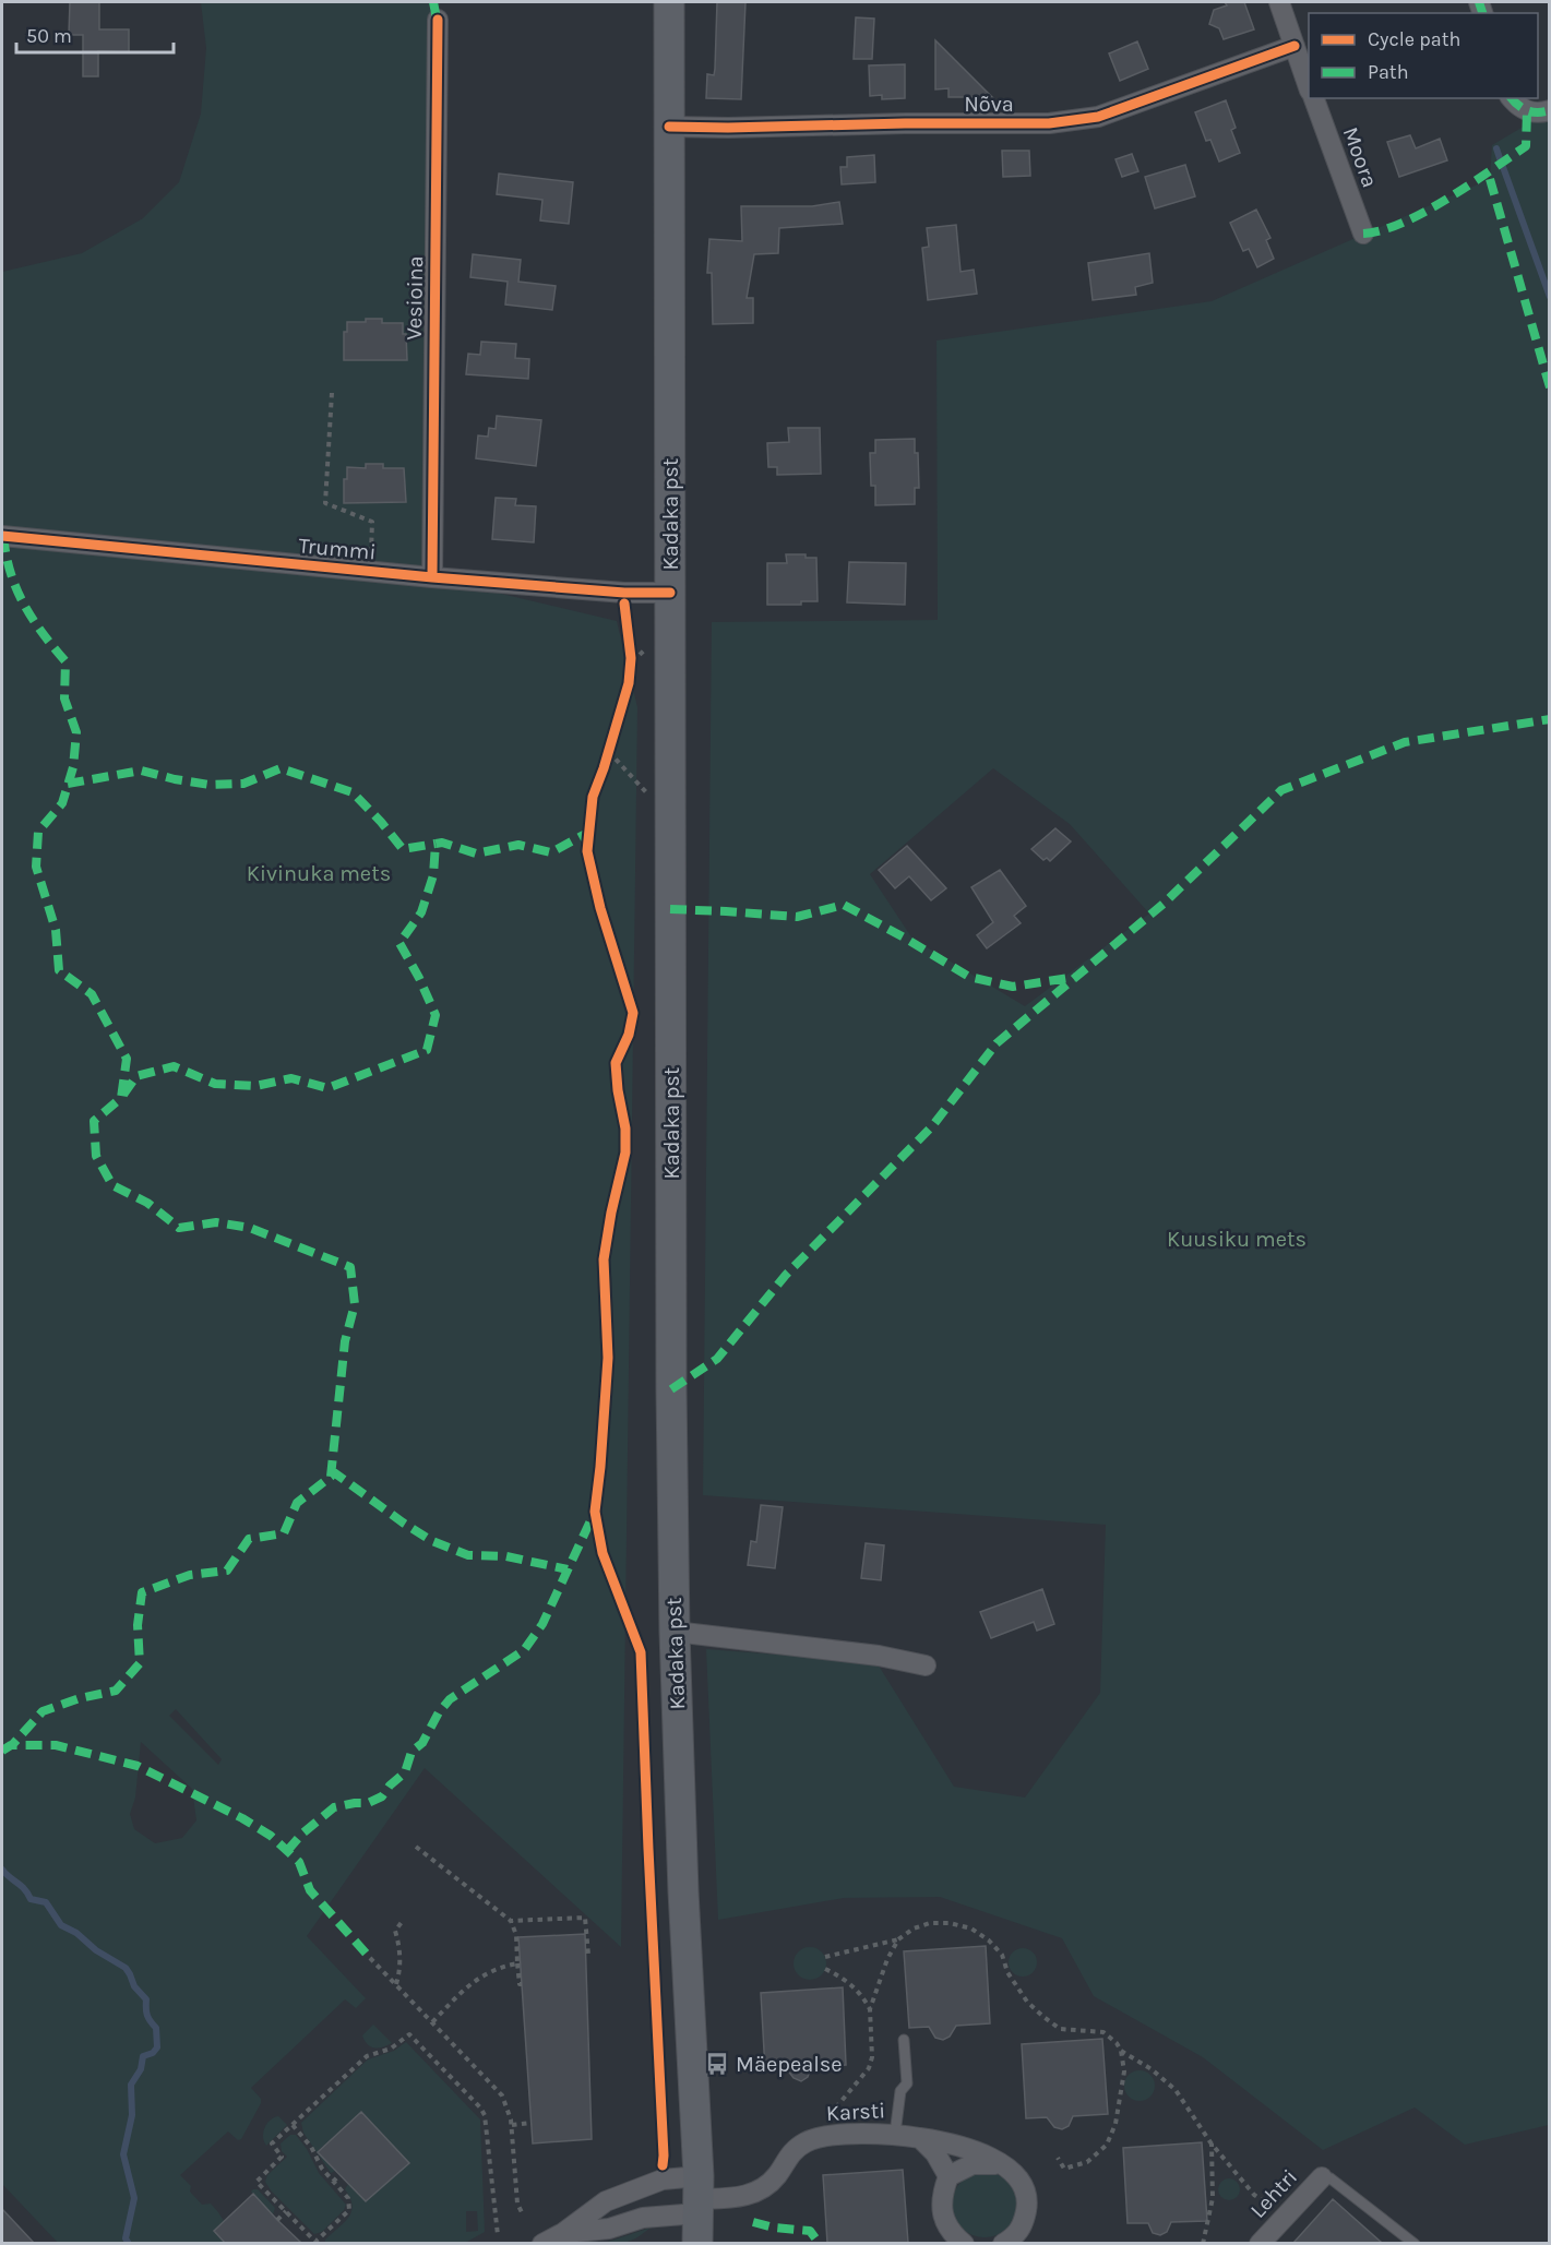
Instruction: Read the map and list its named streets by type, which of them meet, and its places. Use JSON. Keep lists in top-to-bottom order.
{
  "streets": {
    "main road": ["Kadaka pst"],
    "street": [
      "Nõva",
      "Moora",
      "Vesioina",
      "Trummi",
      "Karsti",
      "Lehtri"
    ]
  },
  "crossings": [
    ["Nõva", "Kadaka pst"],
    ["Vesioina", "Trummi"],
    ["Kadaka pst", "Trummi"],
    ["Kadaka pst", "Karsti"]
  ],
  "parks": ["Kivinuka mets", "Kuusiku mets"],
  "places": {
    "bus stop": ["Mäepealse"]
  },
  "legend": ["Cycle path", "Path"],
  "scale_bar": "50 m"
}
